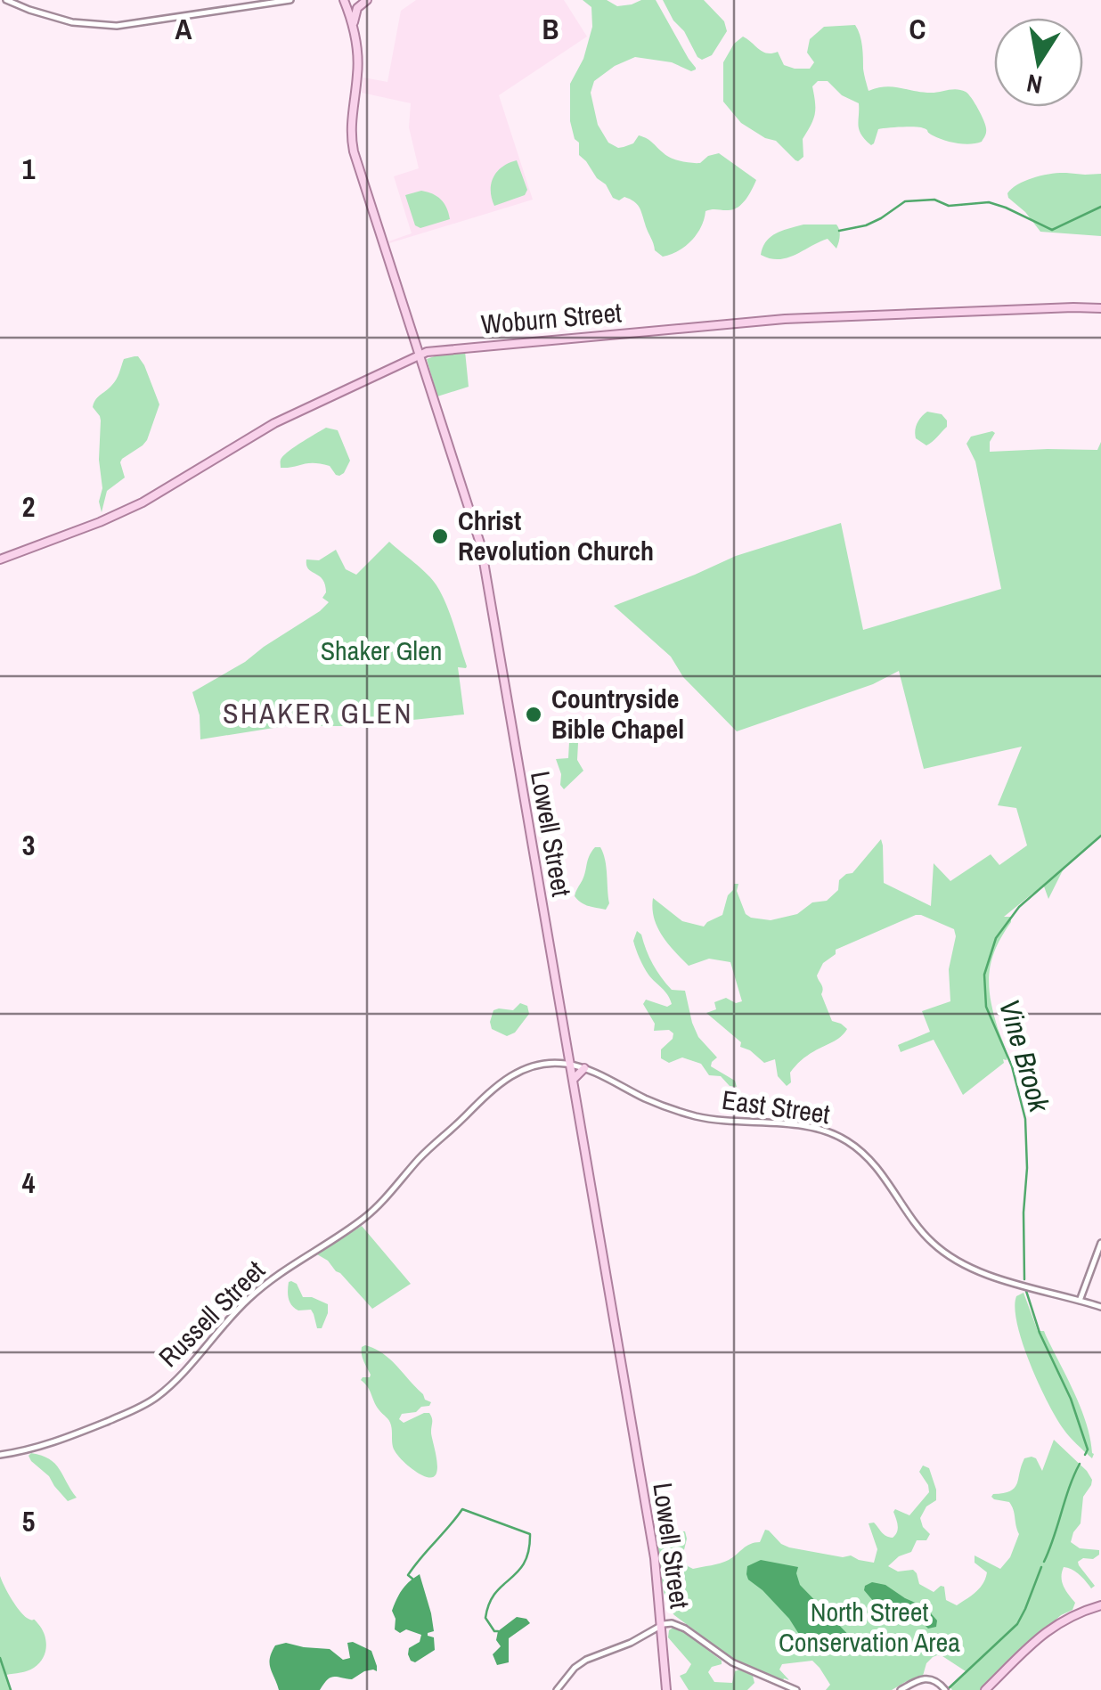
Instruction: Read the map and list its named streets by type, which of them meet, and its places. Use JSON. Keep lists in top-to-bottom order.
{
  "streets": {
    "main road": ["Woburn Street", "Lowell Street"],
    "street": ["East Street", "Russell Street"]
  },
  "crossings": [
    ["Woburn Street", "Lowell Street"],
    ["Lowell Street", "East Street"],
    ["East Street", "Russell Street"]
  ],
  "districts": ["SHAKER GLEN"],
  "water": ["Vine Brook"],
  "parks": ["Shaker Glen", "North Street Conservation Area"],
  "places": ["Christ Revolution Church", "Countryside Bible Chapel"],
  "north": "bottom",
  "grid": {
    "columns": ["A", "B", "C"],
    "rows": [
      "1",
      "2",
      "3",
      "4",
      "5"
    ]
  }
}
